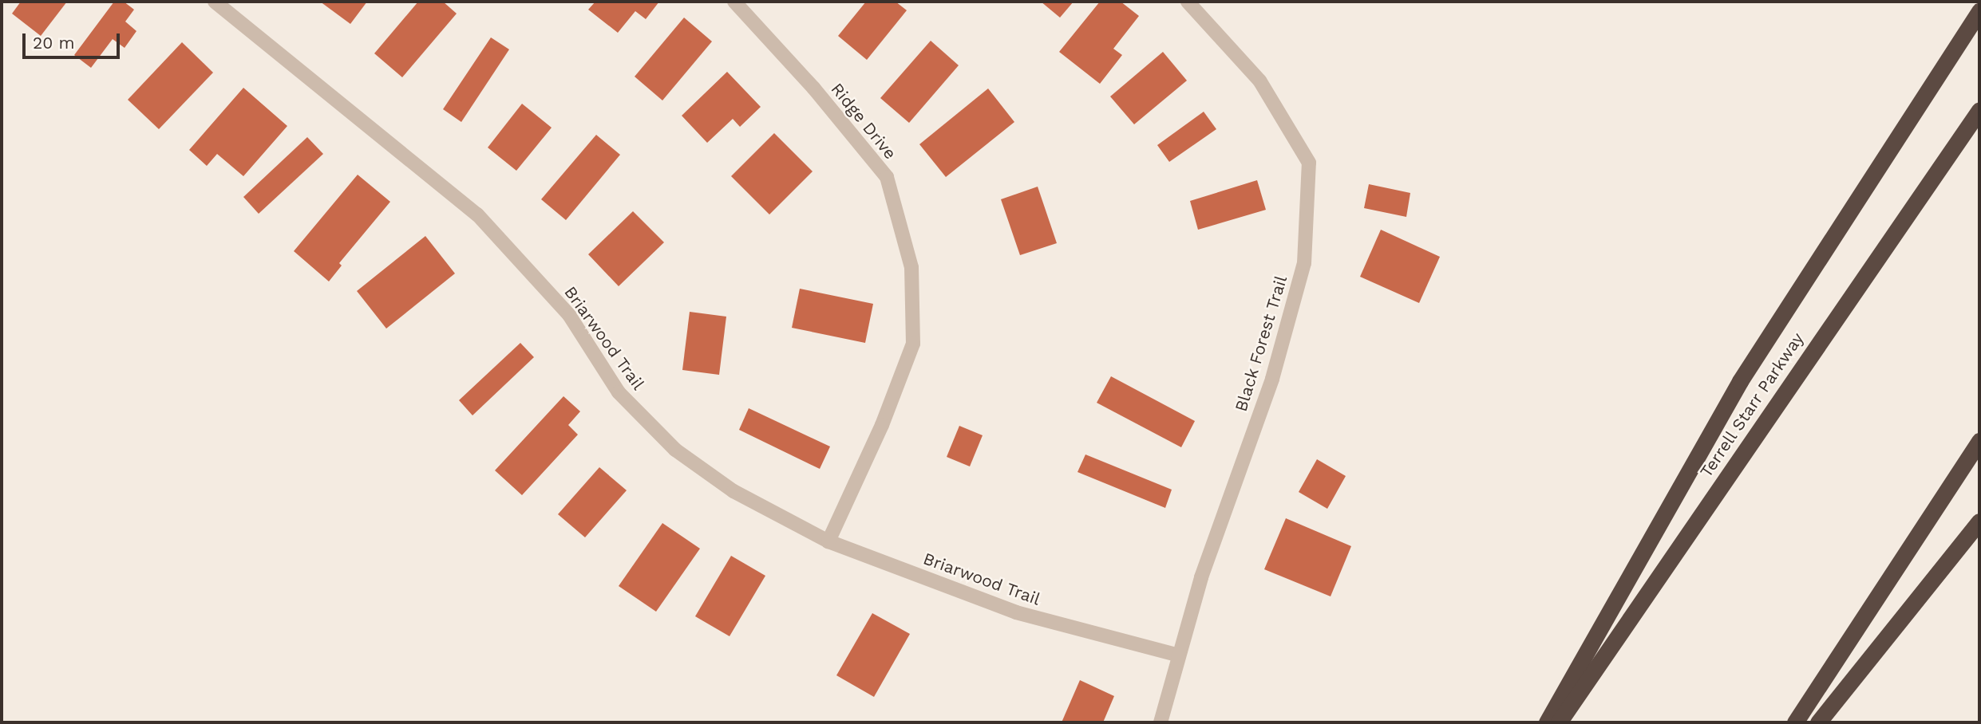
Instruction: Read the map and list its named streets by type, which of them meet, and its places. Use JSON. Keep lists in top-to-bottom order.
{
  "streets": {
    "highway": ["Terrell Starr Parkway"],
    "street": ["Ridge Drive", "Briarwood Trail", "Black Forest Trail"]
  },
  "crossings": [
    ["Ridge Drive", "Briarwood Trail"],
    ["Briarwood Trail", "Black Forest Trail"]
  ],
  "scale_bar": "20 m"
}
